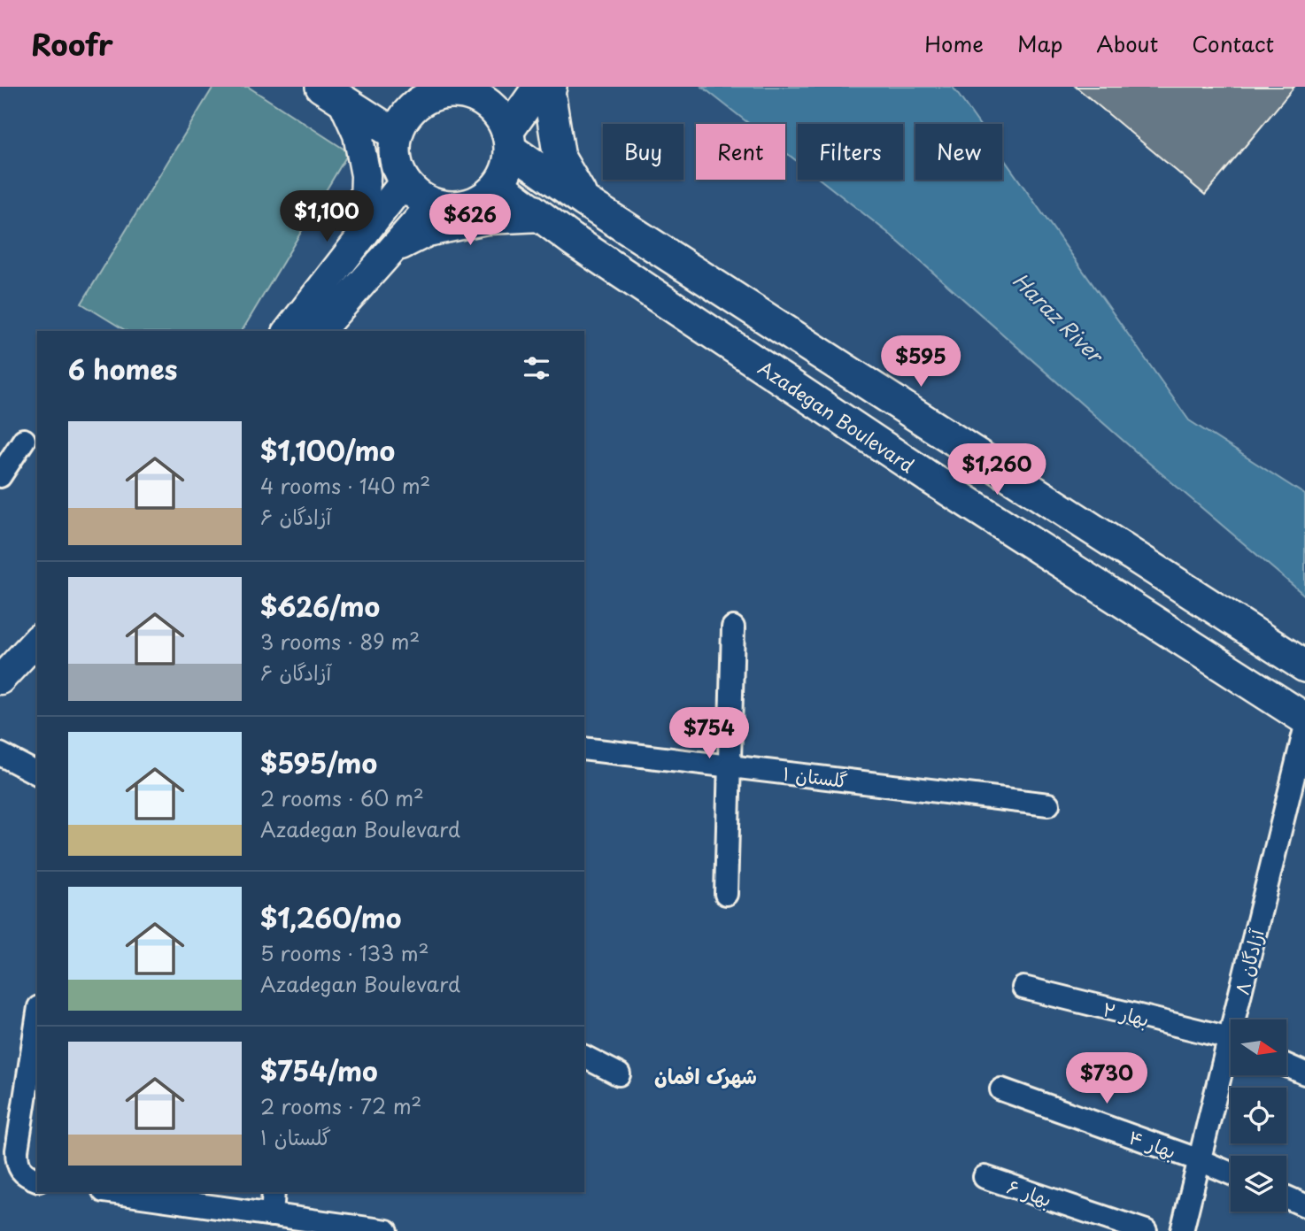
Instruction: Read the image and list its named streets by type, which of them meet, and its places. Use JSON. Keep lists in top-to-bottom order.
{
  "streets": {
    "main road": ["Azadegan Boulevard"],
    "street": [
      "گلستان ۱",
      "آزادگان ۸",
      "بهار ۲",
      "بهار ۴",
      "بهار ۶"
    ]
  },
  "crossings": [
    ["آزادگان ۸", "بهار ۴"]
  ],
  "districts": ["شهرک افمان"],
  "water": ["Haraz River"],
  "north": "right",
  "page": {
    "header": "Roofr",
    "nav": [
      "Home",
      "Map",
      "About",
      "Contact"
    ],
    "chip": [
      "Buy",
      "Rent",
      "Filters",
      "New"
    ],
    "price": [
      "$1,100",
      "$626",
      "$595",
      "$1,260",
      "$754",
      "$730"
    ],
    "heading": "6 homes",
    "list": [
      {
        "name": "$1,100/mo",
        "note": "4 rooms · 140 m² · آزادگان ۶"
      },
      {
        "name": "$626/mo",
        "note": "3 rooms · 89 m² · آزادگان ۶"
      },
      {
        "name": "$595/mo",
        "note": "2 rooms · 60 m² · Azadegan Boulevard"
      },
      {
        "name": "$1,260/mo",
        "note": "5 rooms · 133 m² · Azadegan Boulevard"
      },
      {
        "name": "$754/mo",
        "note": "2 rooms · 72 m² · گلستان ۱"
      }
    ]
  }
}
